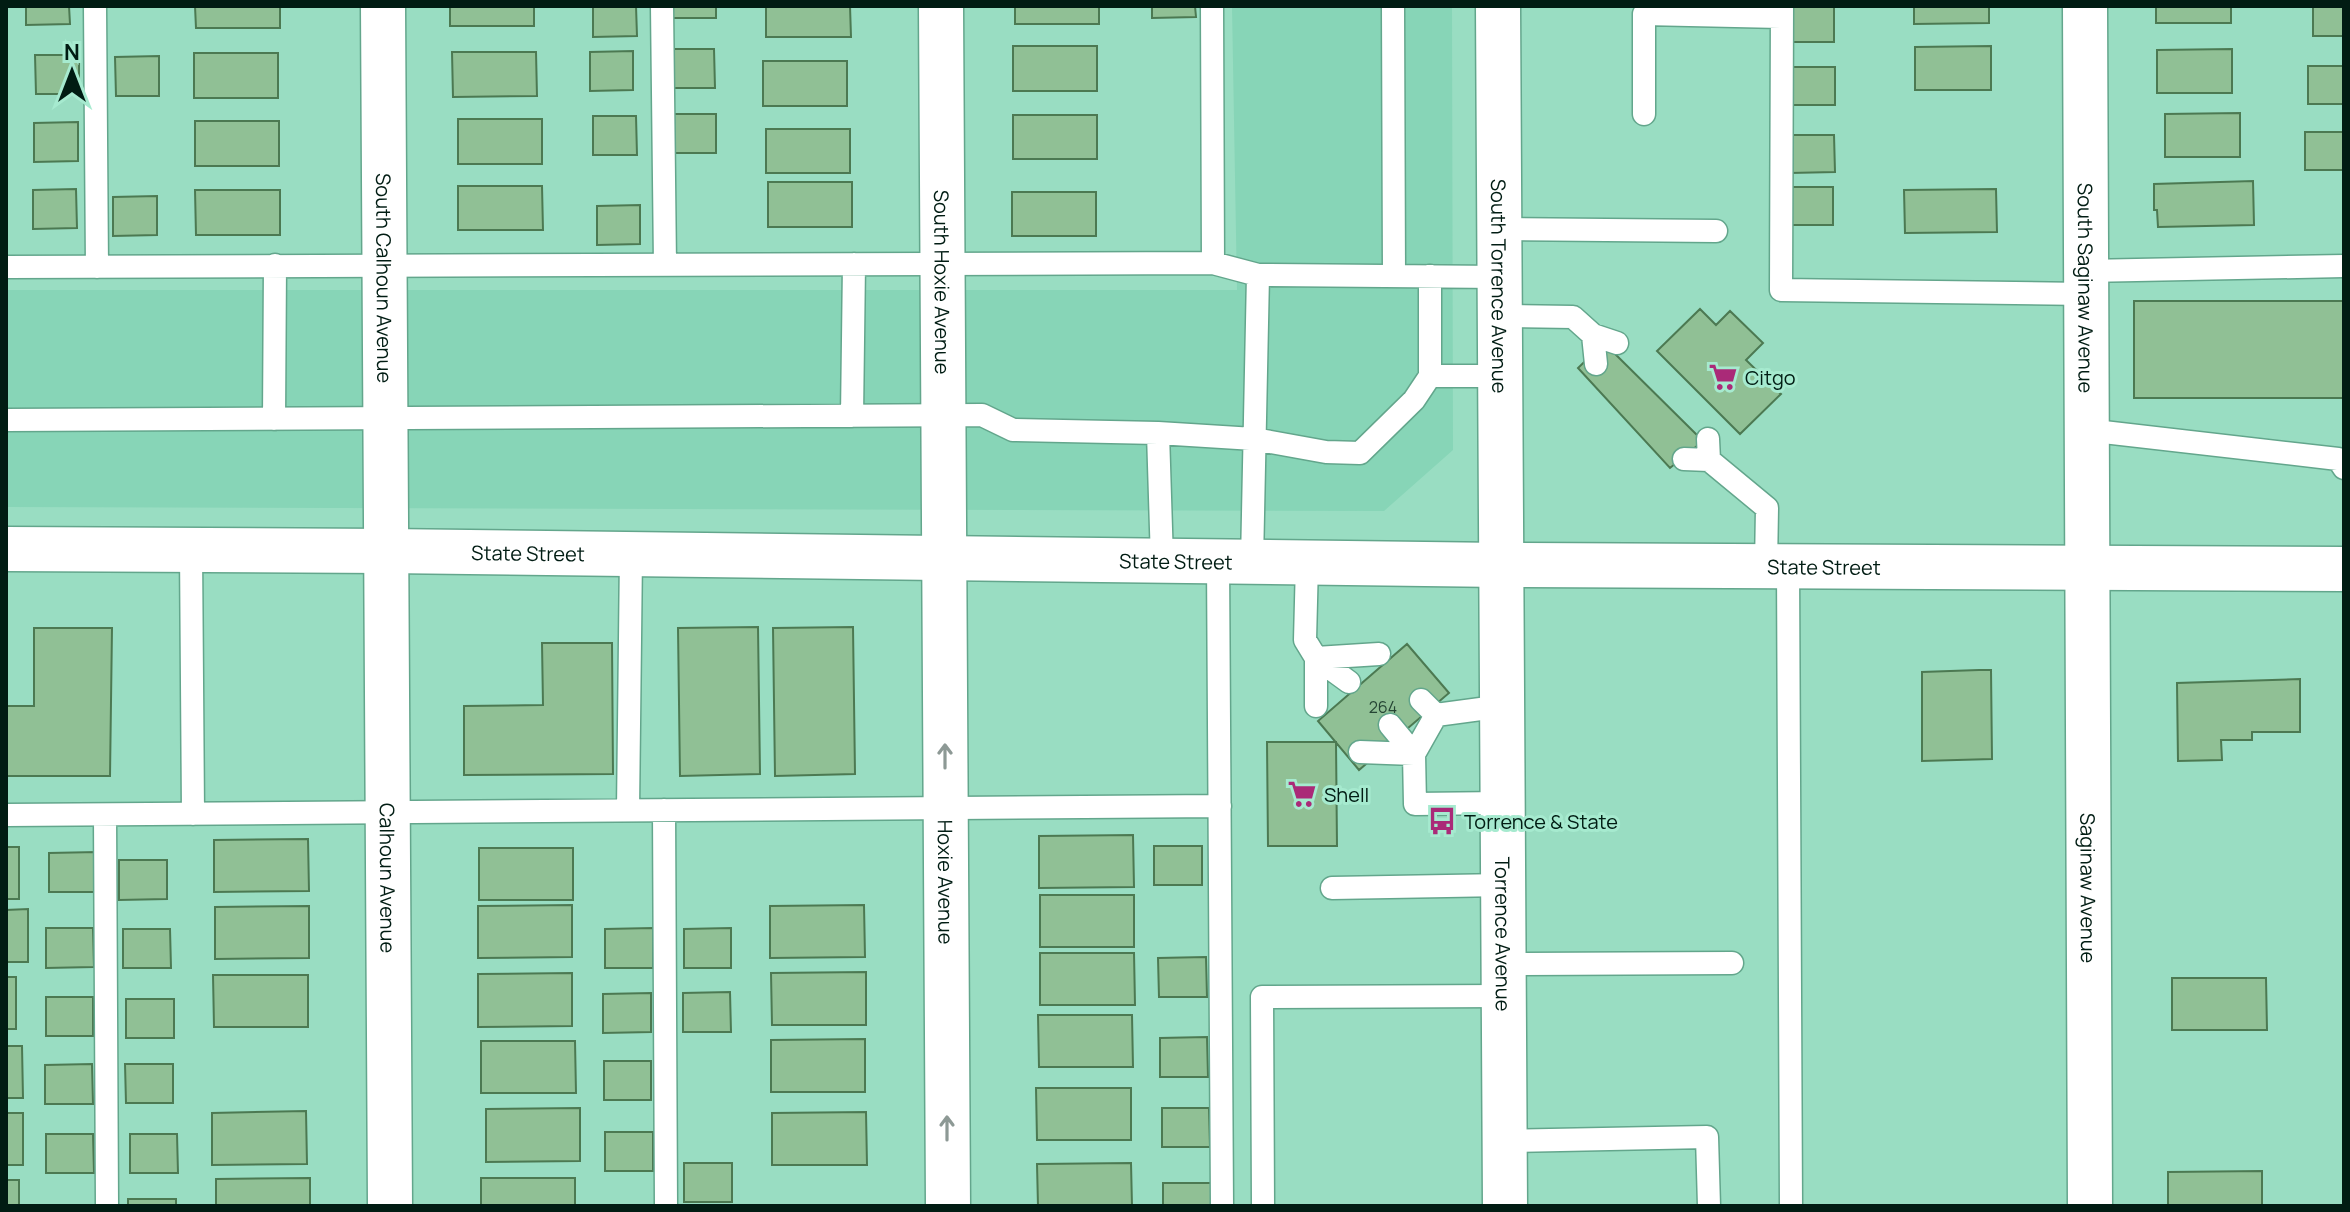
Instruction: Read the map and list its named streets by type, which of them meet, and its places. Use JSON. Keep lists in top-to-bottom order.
{
  "streets": {
    "street": [
      "South Calhoun Avenue",
      "South Hoxie Avenue",
      "South Torrence Avenue",
      "South Saginaw Avenue",
      "State Street",
      "Calhoun Avenue",
      "Hoxie Avenue",
      "Saginaw Avenue",
      "Torrence Avenue"
    ]
  },
  "crossings": [
    ["South Calhoun Avenue", "State Street"],
    ["South Calhoun Avenue", "Calhoun Avenue"],
    ["South Hoxie Avenue", "State Street"],
    ["South Hoxie Avenue", "Hoxie Avenue"],
    ["South Torrence Avenue", "State Street"],
    ["South Torrence Avenue", "Torrence Avenue"],
    ["South Saginaw Avenue", "State Street"],
    ["South Saginaw Avenue", "Saginaw Avenue"],
    ["State Street", "Calhoun Avenue"],
    ["State Street", "Hoxie Avenue"],
    ["State Street", "Saginaw Avenue"],
    ["State Street", "Torrence Avenue"]
  ],
  "one_way": ["Hoxie Avenue"],
  "places": {
    "supermarket": ["Citgo", "Shell"],
    "bus stop": ["Torrence & State"]
  },
  "house_numbers": ["264"],
  "north": "top"
}
